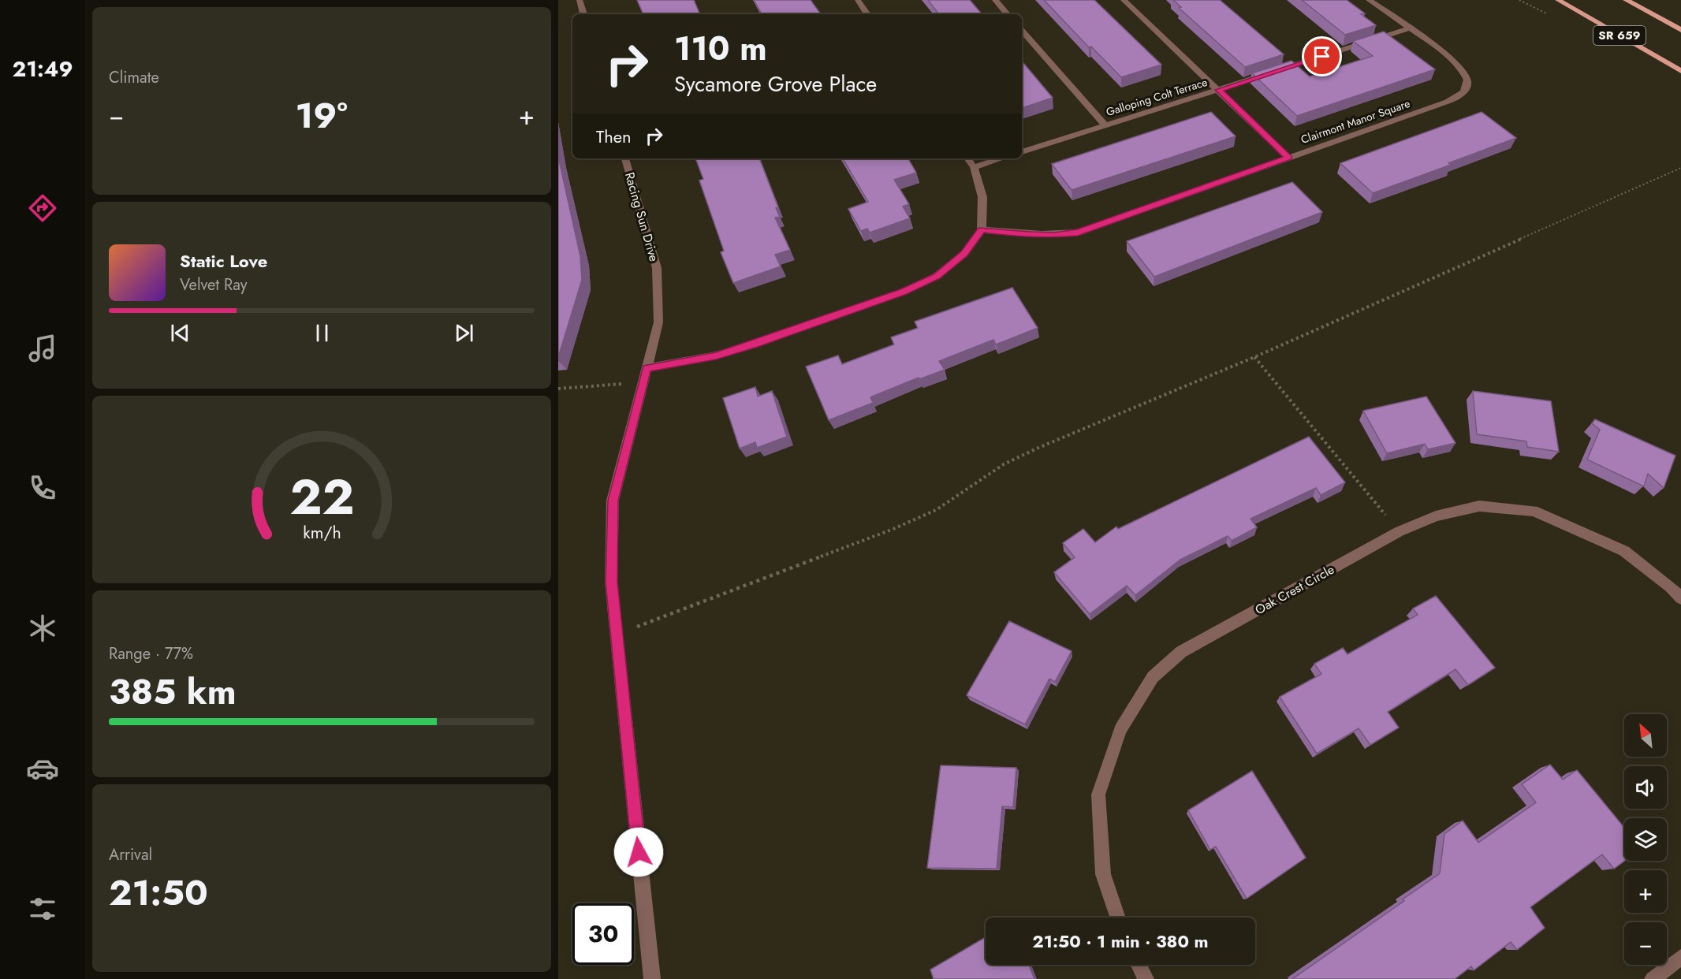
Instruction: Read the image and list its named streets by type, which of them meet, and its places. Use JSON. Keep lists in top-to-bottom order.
{
  "streets": {
    "main road": ["SR 659"],
    "street": [
      "Galloping Colt Terrace",
      "Clairmont Manor Square",
      "Racing Sun Drive",
      "Oak Crest Circle"
    ]
  },
  "crossings": [
    ["Galloping Colt Terrace", "Clairmont Manor Square"]
  ],
  "north": "top left",
  "page": {
    "tabs": "21:49",
    "tile": [
      "Climate",
      ["Range · 77%", "385 km"],
      ["Arrival", "21:50"]
    ],
    "turn": ["110 m", "Sycamore Grove Place"],
    "heat": ["−", "19°", "+"],
    "then": "Then",
    "song": ["Static Love", "Velvet Ray"],
    "map_buttons": ["+", "−"],
    "limit": "30",
    "trip": "21:50 · 1 min · 380 m",
    "gauge": ["22", "km/h"]
  }
}
